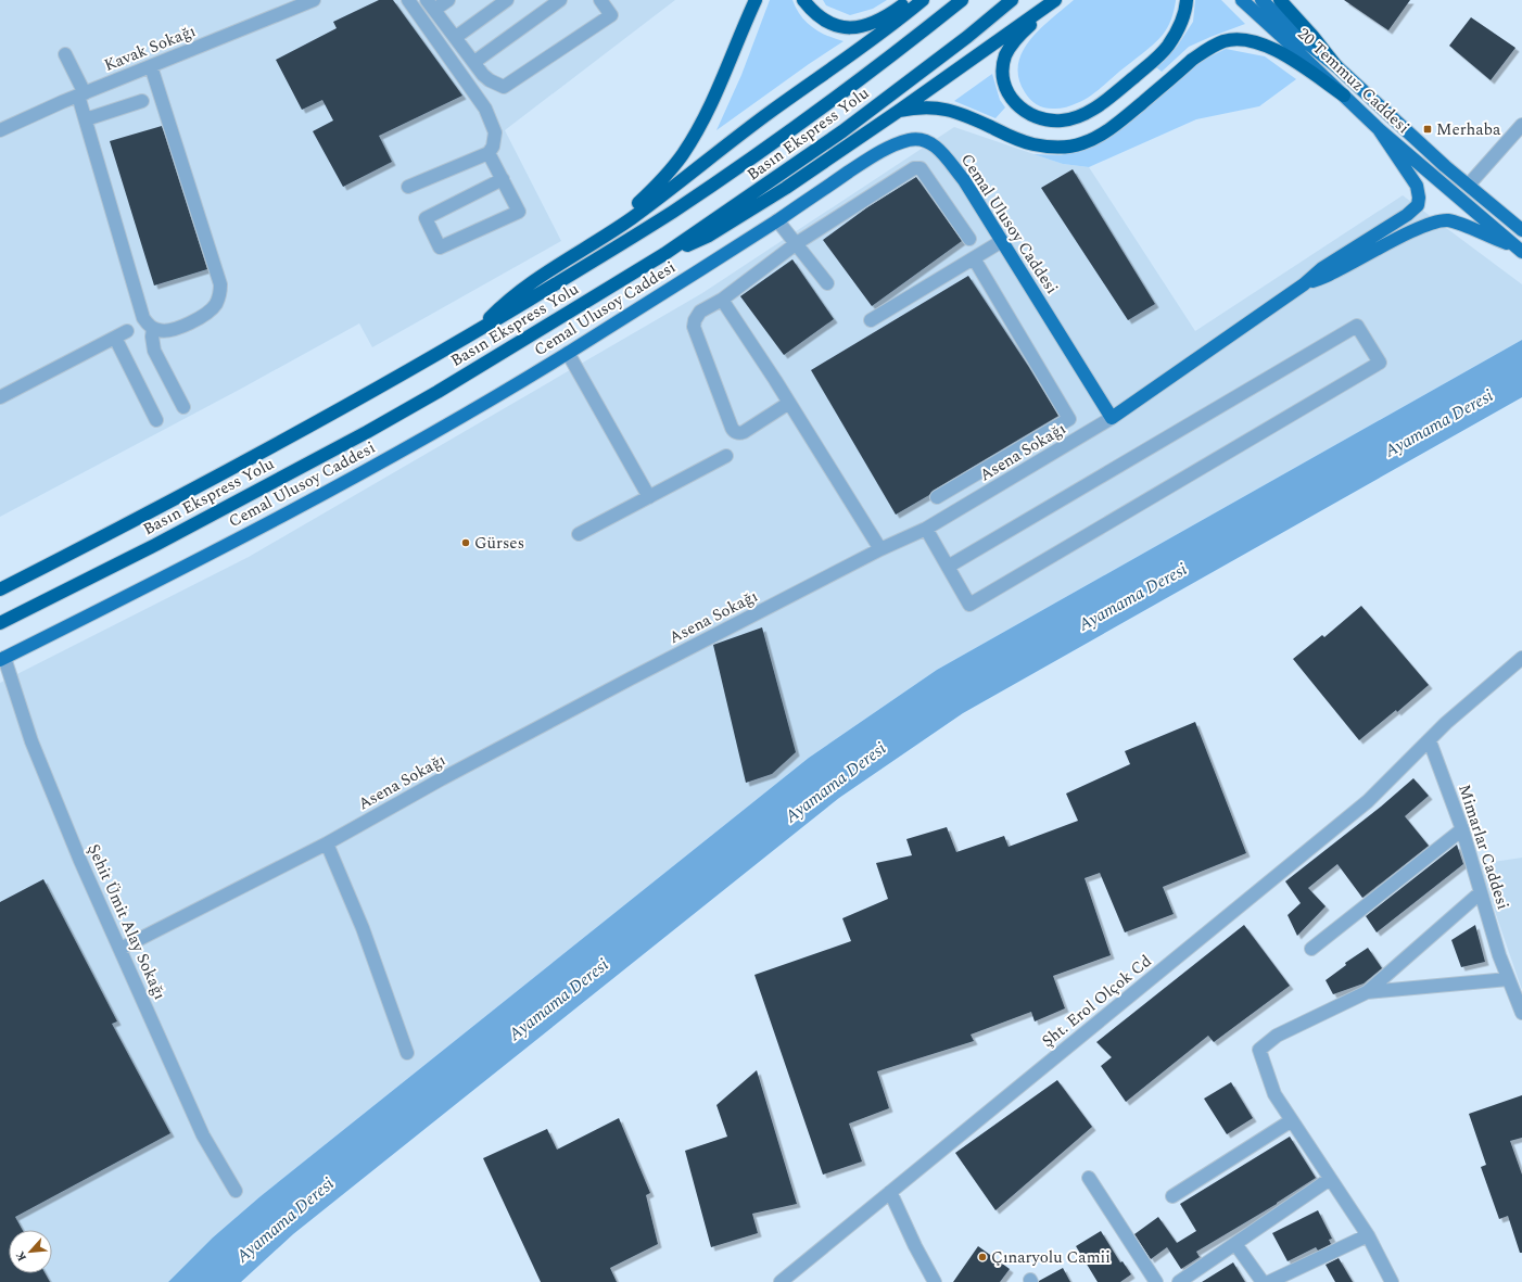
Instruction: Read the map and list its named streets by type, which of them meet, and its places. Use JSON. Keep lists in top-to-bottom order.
{
  "streets": {
    "highway": ["Basın Ekspress Yolu"],
    "main road": ["20 Temmuz Caddesi", "Cemal Ulusoy Caddesi", "Asena Sokağı"],
    "street": [
      "Kavak Sokağı",
      "Mimarlar Caddesi",
      "Şehit Ümit Alay Sokağı",
      "Şht. Erol Olçok Cd"
    ]
  },
  "crossings": [
    ["Cemal Ulusoy Caddesi", "Asena Sokağı"],
    ["Cemal Ulusoy Caddesi", "Şehit Ümit Alay Sokağı"],
    ["Asena Sokağı", "Şehit Ümit Alay Sokağı"],
    ["Mimarlar Caddesi", "Şht. Erol Olçok Cd"]
  ],
  "water": ["Ayamama Deresi"],
  "places": {
    "transit": ["Merhaba"],
    "other": ["Gürses", "Çınaryolu Camii"]
  },
  "north": "bottom left"
}
